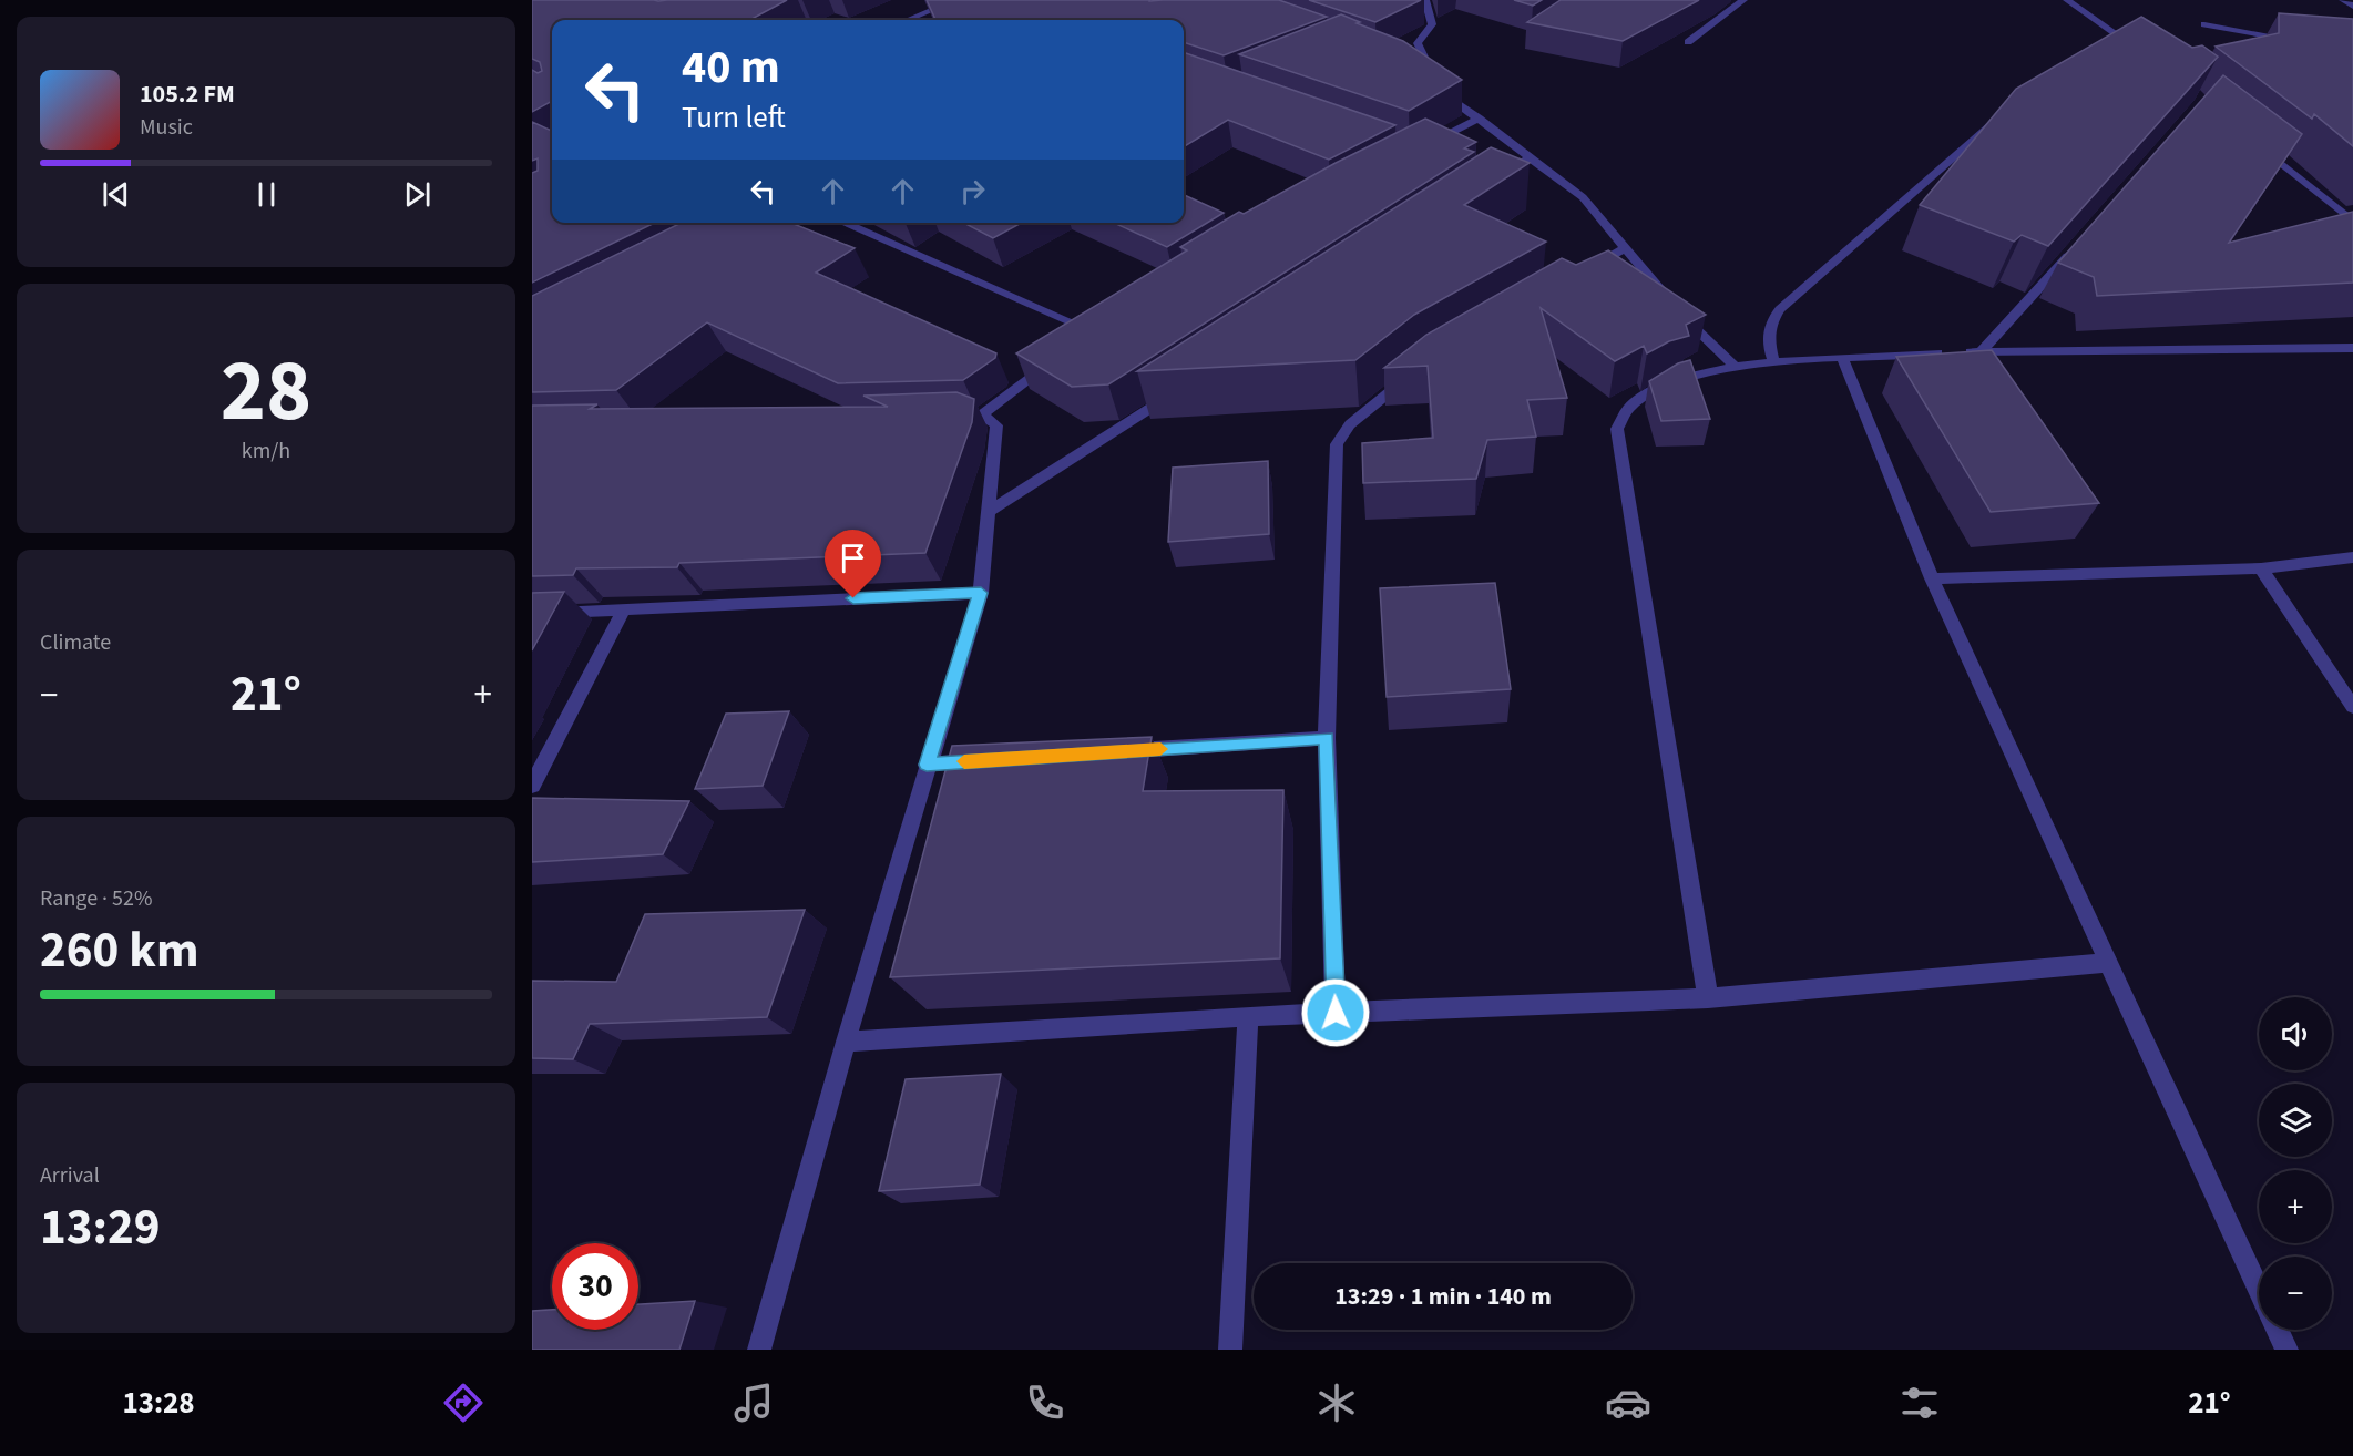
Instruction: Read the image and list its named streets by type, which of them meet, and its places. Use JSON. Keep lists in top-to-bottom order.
{
  "page": {
    "turn": ["40 m", "Turn left"],
    "song": ["105.2 FM", "Music"],
    "tile": [
      ["28", "km/h"],
      "Climate",
      ["Range · 52%", "260 km"],
      ["Arrival", "13:29"]
    ],
    "heat": ["−", "21°", "+"],
    "map_buttons": ["+", "−"],
    "limit": "30",
    "trip": "13:29 · 1 min · 140 m",
    "tabs": ["13:28", "21°"]
  }
}
